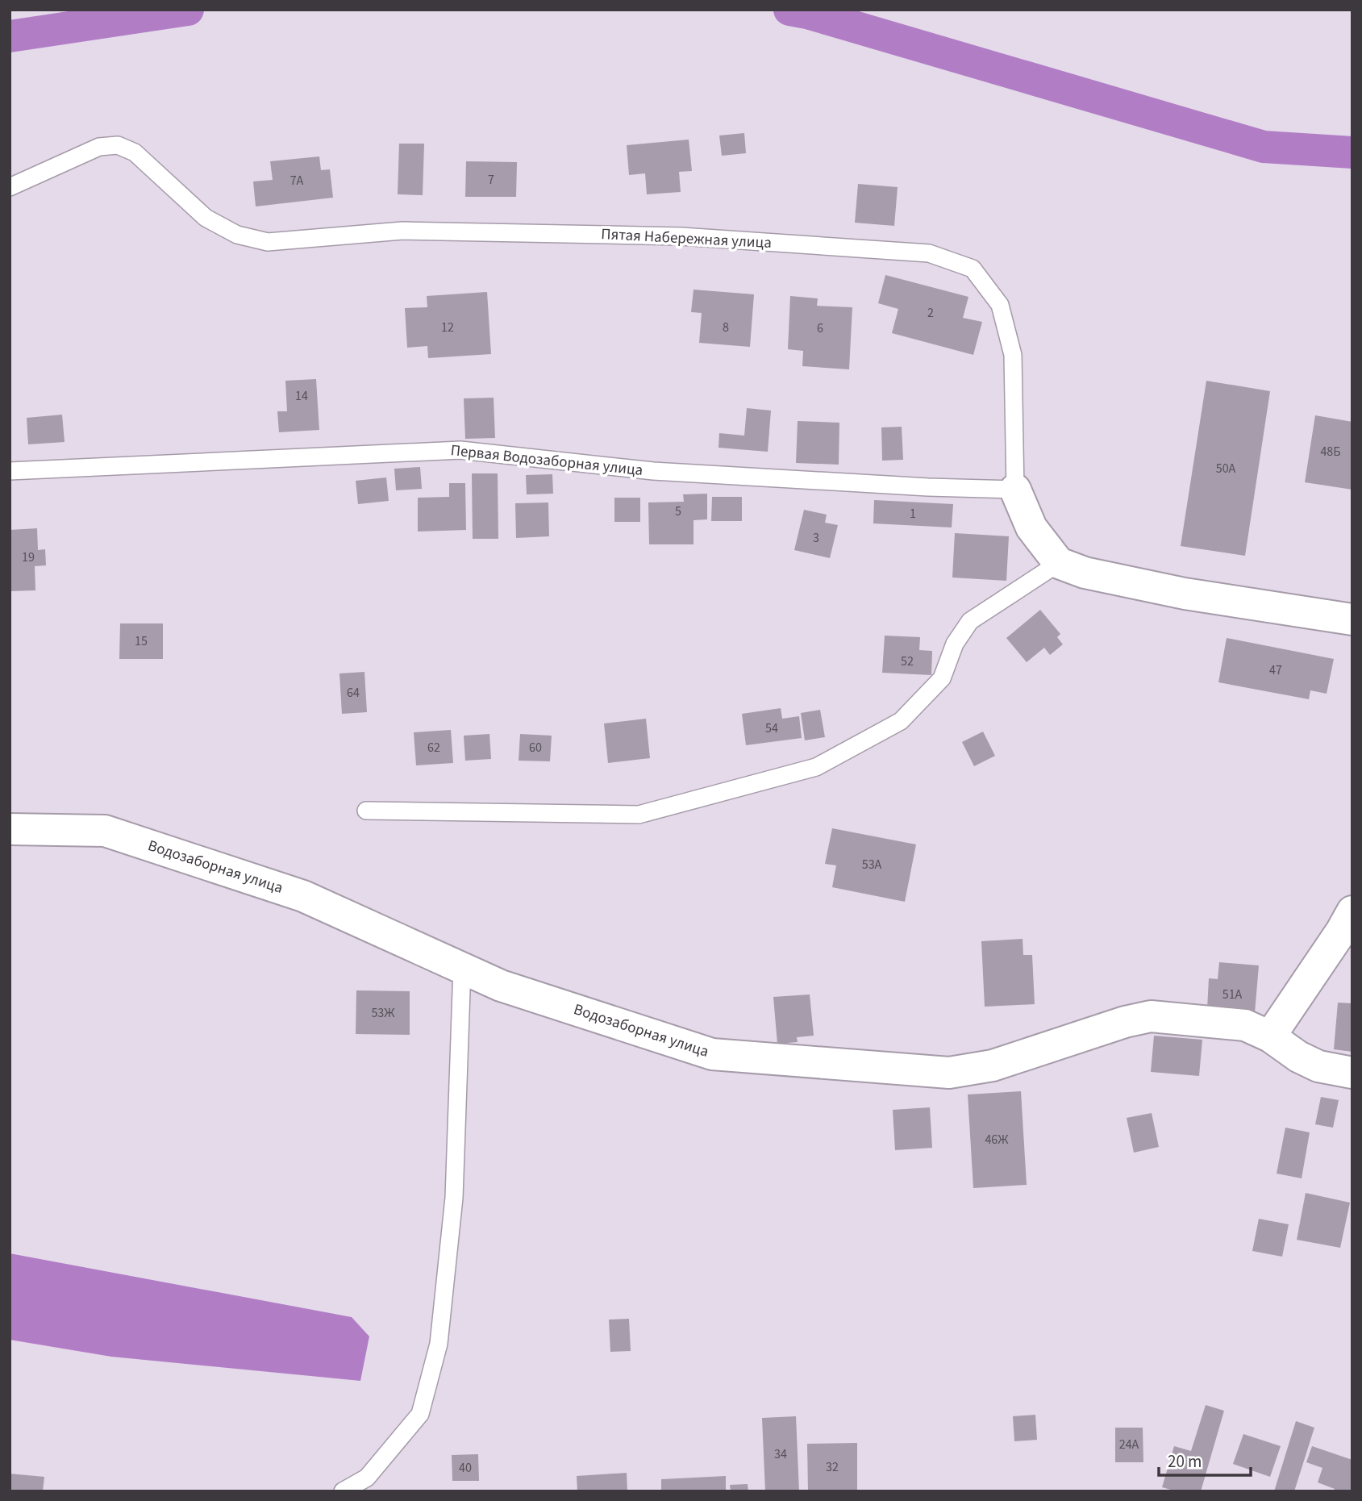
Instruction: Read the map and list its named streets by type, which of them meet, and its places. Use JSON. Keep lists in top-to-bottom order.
{
  "streets": {
    "street": ["Водозаборная улица"],
    "lane": ["Пятая Набережная улица", "Первая Водозаборная улица"]
  },
  "crossings": [
    ["Пятая Набережная улица", "Первая Водозаборная улица"]
  ],
  "house_numbers": [
    "7",
    "7А",
    "2",
    "12",
    "8",
    "6",
    "14",
    "48Б",
    "50А",
    "5",
    "1",
    "3",
    "19",
    "15",
    "52",
    "47",
    "64",
    "54",
    "62",
    "60",
    "53А",
    "51А",
    "53Ж",
    "46Ж",
    "24А",
    "34",
    "32",
    "40"
  ],
  "scale_bar": "20 m"
}
